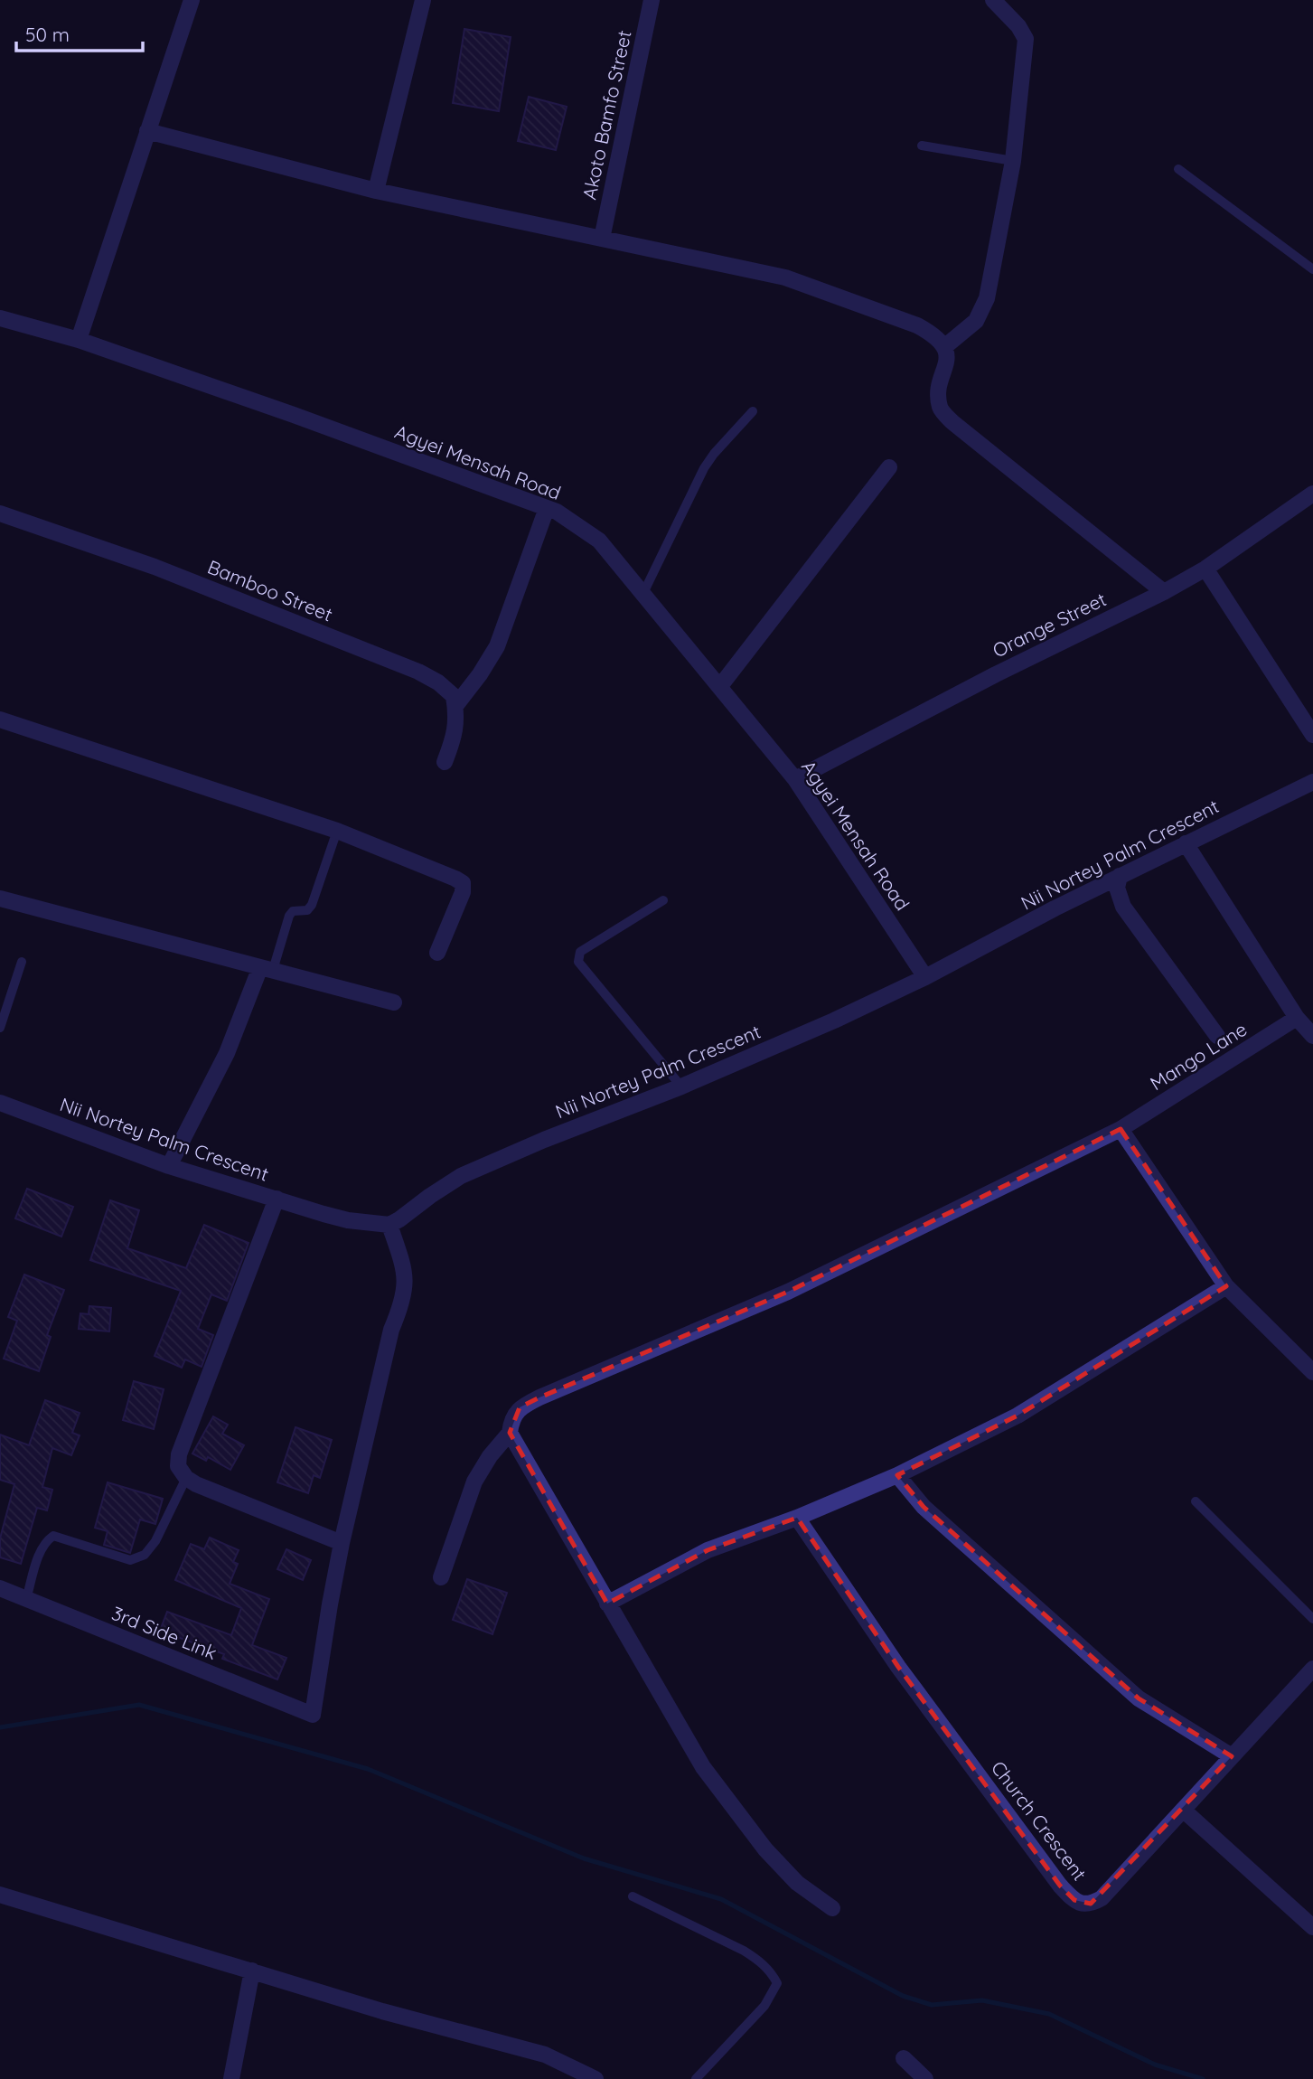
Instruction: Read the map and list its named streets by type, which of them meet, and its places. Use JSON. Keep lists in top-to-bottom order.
{
  "streets": {
    "street": [
      "Akoto Bamfo Street",
      "Agyei Mensah Road",
      "Bamboo Street",
      "Orange Street",
      "Nii Nortey Palm Crescent",
      "Mango Lane",
      "3rd Side Link",
      "Church Crescent"
    ]
  },
  "crossings": [
    ["Agyei Mensah Road", "Orange Street"],
    ["Agyei Mensah Road", "Nii Nortey Palm Crescent"]
  ],
  "scale_bar": "50 m"
}
